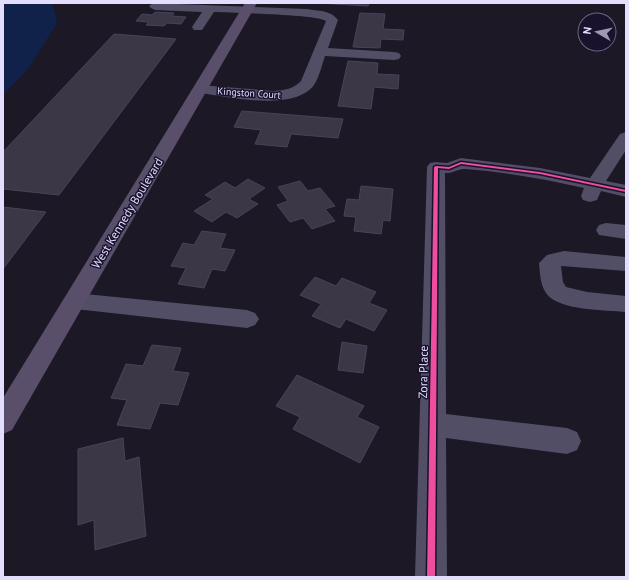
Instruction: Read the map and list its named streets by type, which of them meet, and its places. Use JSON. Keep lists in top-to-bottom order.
{
  "streets": {
    "main road": ["West Kennedy Boulevard"],
    "street": ["Kingston Court", "Zora Place"]
  },
  "crossings": [
    ["Kingston Court", "West Kennedy Boulevard"]
  ],
  "north": "left"
}
